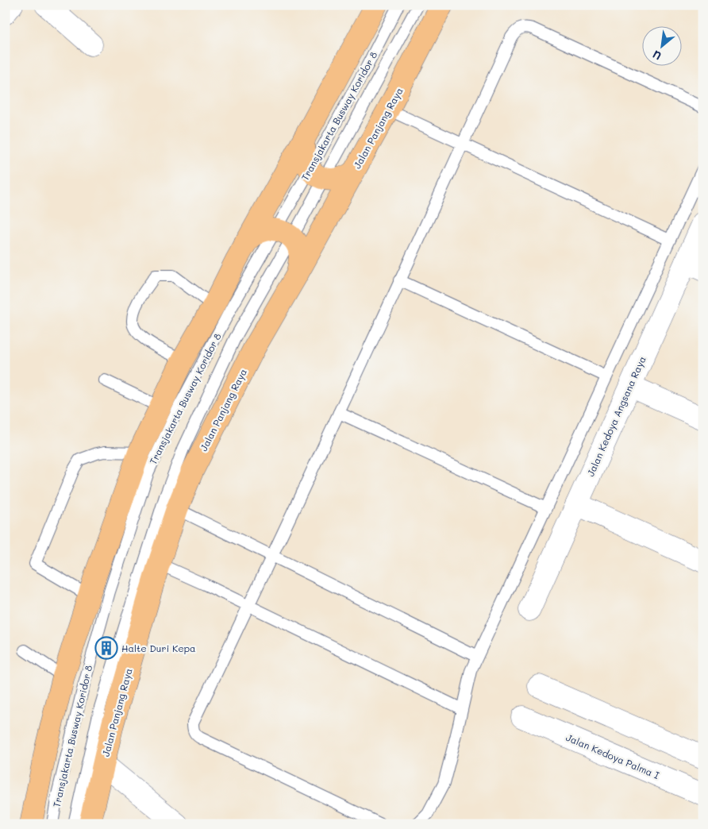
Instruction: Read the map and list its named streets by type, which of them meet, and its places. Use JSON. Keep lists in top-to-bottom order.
{
  "streets": {
    "main road": ["Jalan Panjang Raya"],
    "street": ["Jalan Kedoya Angsana Raya", "Jalan Kedoya Palma I"],
    "lane": ["Transjakarta Busway Koridor 8"]
  },
  "places": {
    "building": ["Halte Duri Kepa"]
  },
  "north": "bottom left"
}
